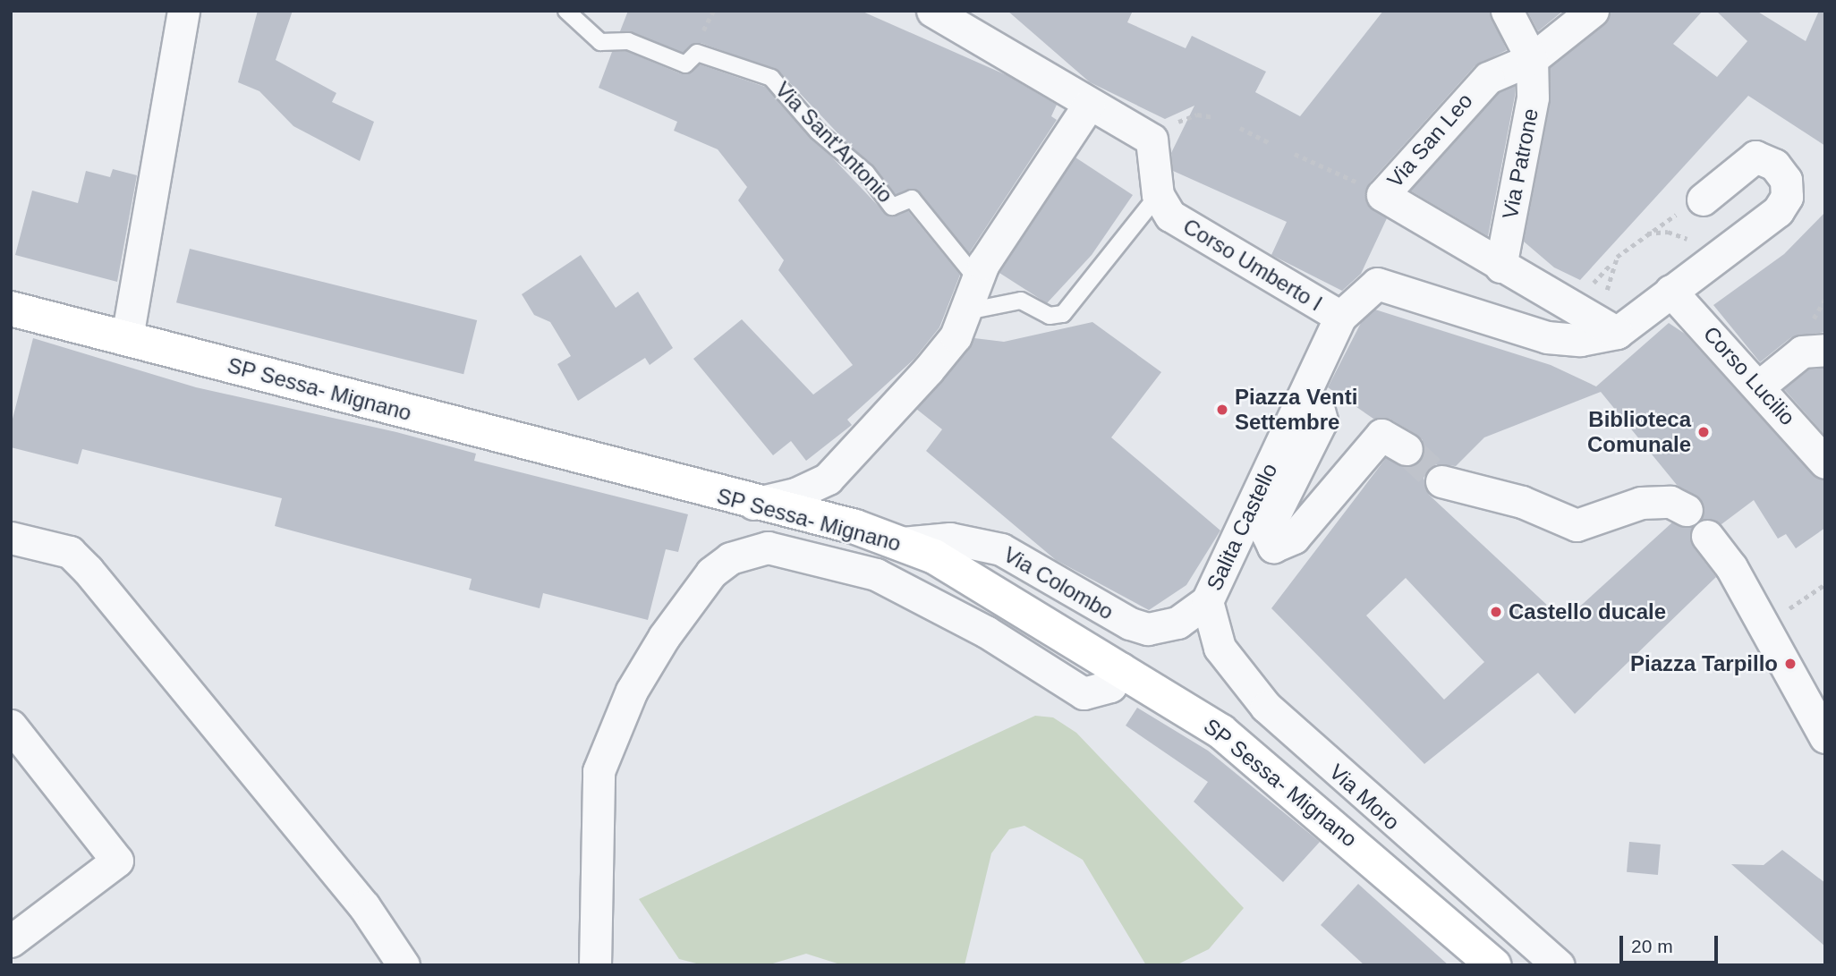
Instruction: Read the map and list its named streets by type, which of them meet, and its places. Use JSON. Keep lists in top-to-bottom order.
{
  "streets": {
    "street": [
      "Via San Leo",
      "Via Patrone",
      "Corso Umberto I",
      "Corso Lucilio",
      "SP Sessa- Mignano",
      "Salita Castello",
      "Via Colombo",
      "Via Moro"
    ],
    "lane": ["Via Sant'Antonio"]
  },
  "crossings": [
    ["Via San Leo", "Via Patrone"],
    ["Via San Leo", "Corso Umberto I"],
    ["Corso Umberto I", "Corso Lucilio"],
    ["Corso Umberto I", "Salita Castello"],
    ["SP Sessa- Mignano", "Via Colombo"],
    ["Salita Castello", "Via Colombo"],
    ["Salita Castello", "Via Moro"],
    ["Via Colombo", "Via Moro"]
  ],
  "places": [
    "Piazza Venti Settembre",
    "Biblioteca Comunale",
    "Castello ducale",
    "Piazza Tarpillo"
  ],
  "scale_bar": "20 m"
}
